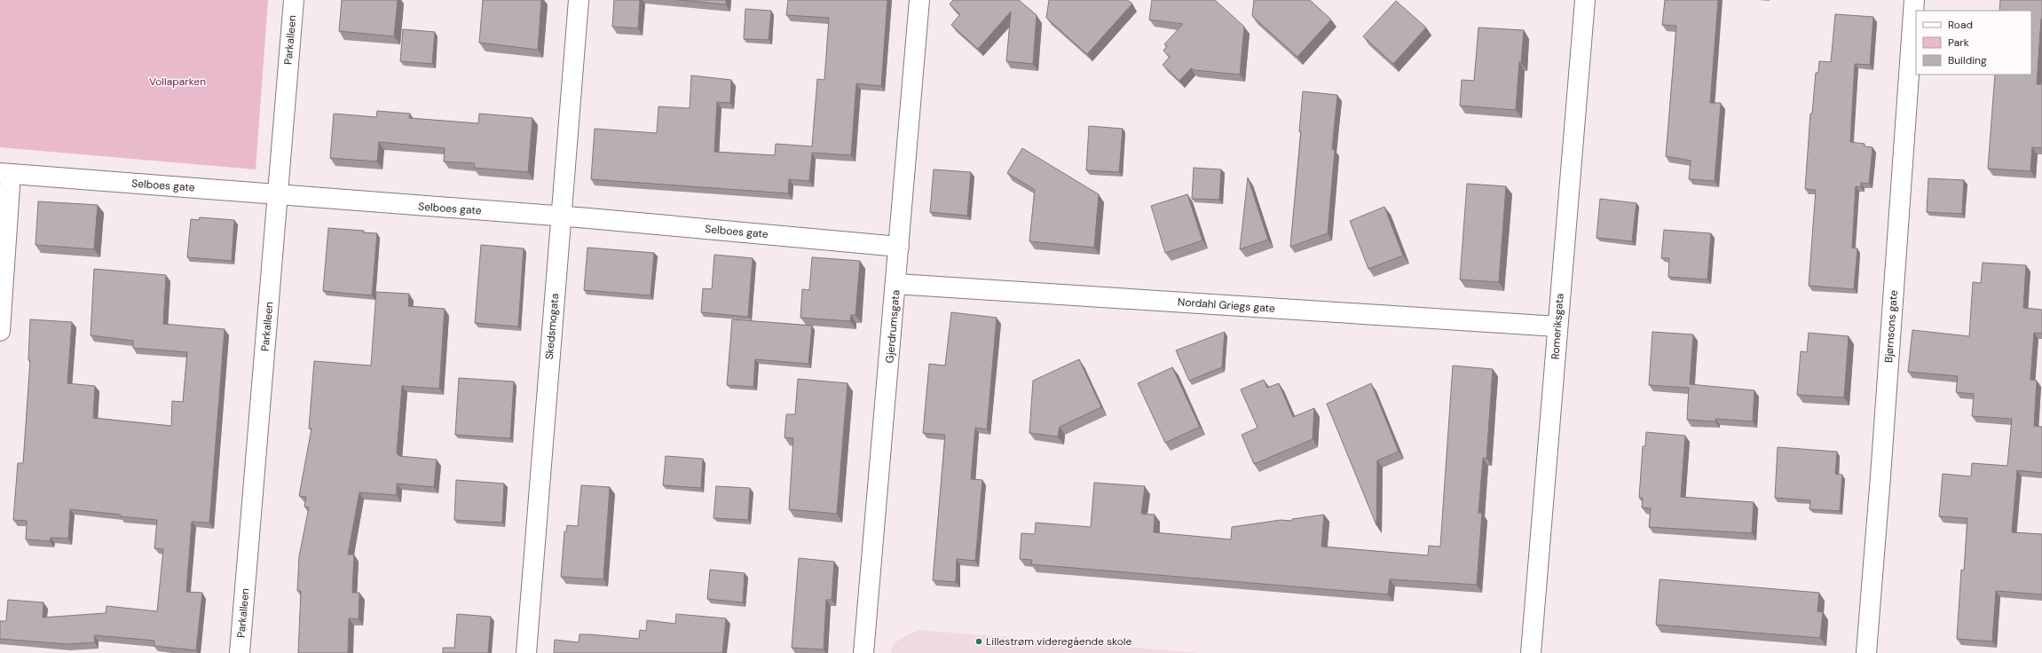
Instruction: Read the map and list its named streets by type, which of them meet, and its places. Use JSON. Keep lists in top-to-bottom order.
{
  "streets": {
    "street": [
      "Parkalleen",
      "Selboes gate",
      "Nordahl Griegs gate",
      "Skedsmogata",
      "Gjerdrumsgata",
      "Romeriksgata",
      "Bjørnsons gate"
    ]
  },
  "crossings": [
    ["Parkalleen", "Selboes gate"],
    ["Selboes gate", "Skedsmogata"],
    ["Selboes gate", "Gjerdrumsgata"],
    ["Nordahl Griegs gate", "Gjerdrumsgata"],
    ["Nordahl Griegs gate", "Romeriksgata"]
  ],
  "parks": ["Vollaparken"],
  "places": ["Lillestrøm videregående skole"],
  "legend": ["Road", "Park", "Building"]
}
